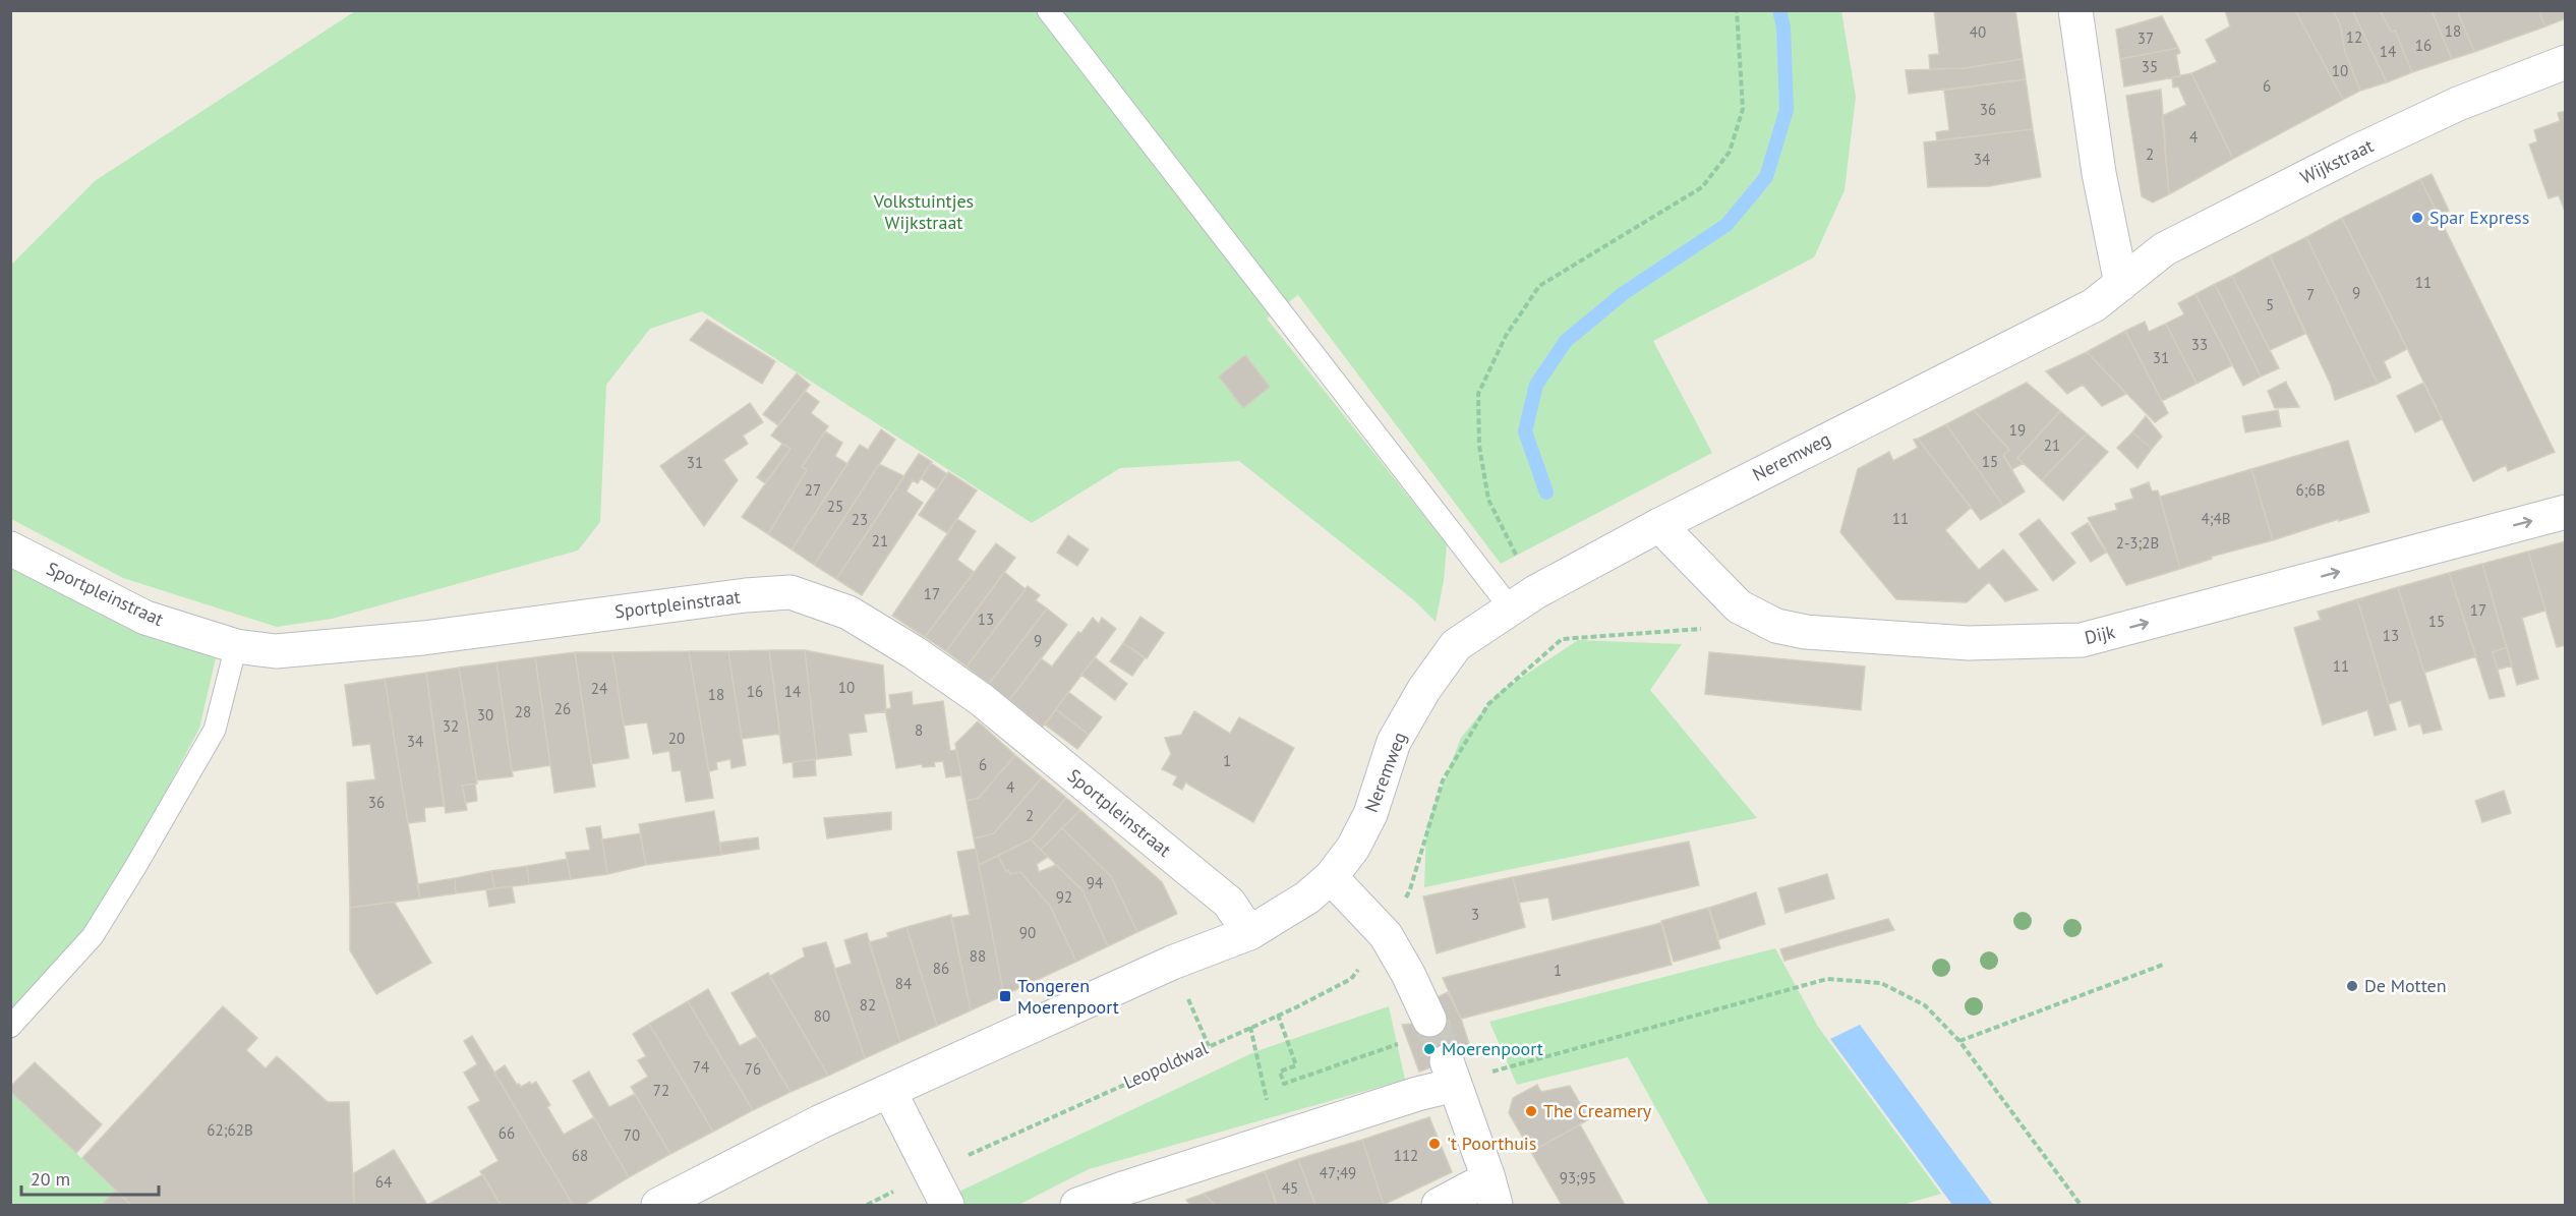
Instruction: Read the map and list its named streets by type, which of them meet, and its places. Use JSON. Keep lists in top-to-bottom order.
{
  "streets": {
    "street": [
      "Wijkstraat",
      "Neremweg",
      "Sportpleinstraat",
      "Dijk"
    ],
    "path": ["Leopoldwal"]
  },
  "crossings": [
    ["Wijkstraat", "Neremweg"],
    ["Neremweg", "Dijk"],
    ["Dijk", "Leopoldwal"]
  ],
  "one_way": ["Dijk"],
  "parks": ["Volkstuintjes Wijkstraat"],
  "places": {
    "other": [
      "Spar Express",
      "De Motten",
      "Moerenpoort",
      "The Creamery",
      "'t Poorthuis"
    ],
    "transit": ["Tongeren Moerenpoort"]
  },
  "house_numbers": [
    "18",
    "40",
    "12",
    "37",
    "16",
    "14",
    "35",
    "10",
    "6",
    "36",
    "4",
    "2",
    "34",
    "11",
    "9",
    "7",
    "5",
    "33",
    "31",
    "19",
    "21",
    "15",
    "31",
    "27",
    "6;6B",
    "25",
    "11",
    "4;4B",
    "23",
    "21",
    "2-3;2B",
    "17",
    "17",
    "13",
    "15",
    "13",
    "9",
    "11",
    "10",
    "24",
    "16",
    "14",
    "18",
    "26",
    "28",
    "30",
    "32",
    "8",
    "20",
    "34",
    "1",
    "6",
    "4",
    "36",
    "2",
    "94",
    "92",
    "3",
    "90",
    "88",
    "86",
    "1",
    "84",
    "82",
    "80",
    "74",
    "76",
    "72",
    "62;62B",
    "66",
    "70",
    "68",
    "112",
    "47;49",
    "93;95",
    "64",
    "45"
  ],
  "scale_bar": "20 m"
}
